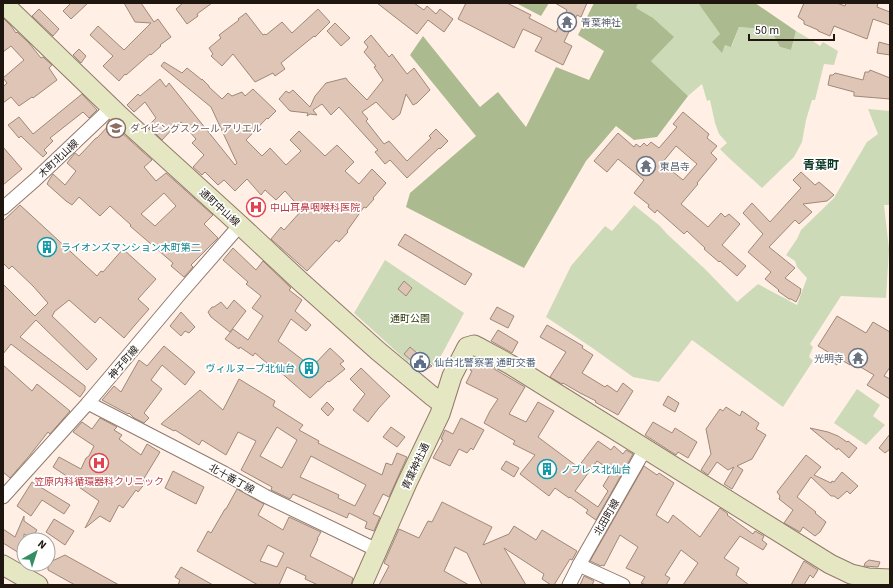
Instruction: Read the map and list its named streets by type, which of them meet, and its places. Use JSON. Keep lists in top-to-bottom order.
{
  "streets": {
    "street": [
      "木町北山線",
      "通町中山線",
      "神子町線",
      "青葉神社通",
      "北十番丁線",
      "北田町線"
    ]
  },
  "crossings": [
    ["木町北山線", "通町中山線"],
    ["通町中山線", "神子町線"],
    ["通町中山線", "青葉神社通"],
    ["神子町線", "北十番丁線"],
    ["青葉神社通", "北十番丁線"],
    ["青葉神社通", "北田町線"]
  ],
  "districts": ["青葉町"],
  "parks": ["通町公園"],
  "places": {
    "temple": ["青葉神社", "東昌寺", "光明寺"],
    "school or university": ["ダイビングスクール アリエル"],
    "hospital": ["中山耳鼻咽喉科医院", "笠原内科循環器科クリニック"],
    "building": ["ライオンズマンション木町第二", "ヴィルヌーブ北仙台", "ノブレス北仙台"],
    "public building": ["仙台北警察署 通町交番"]
  },
  "scale_bar": "50 m",
  "north": "top right"
}
